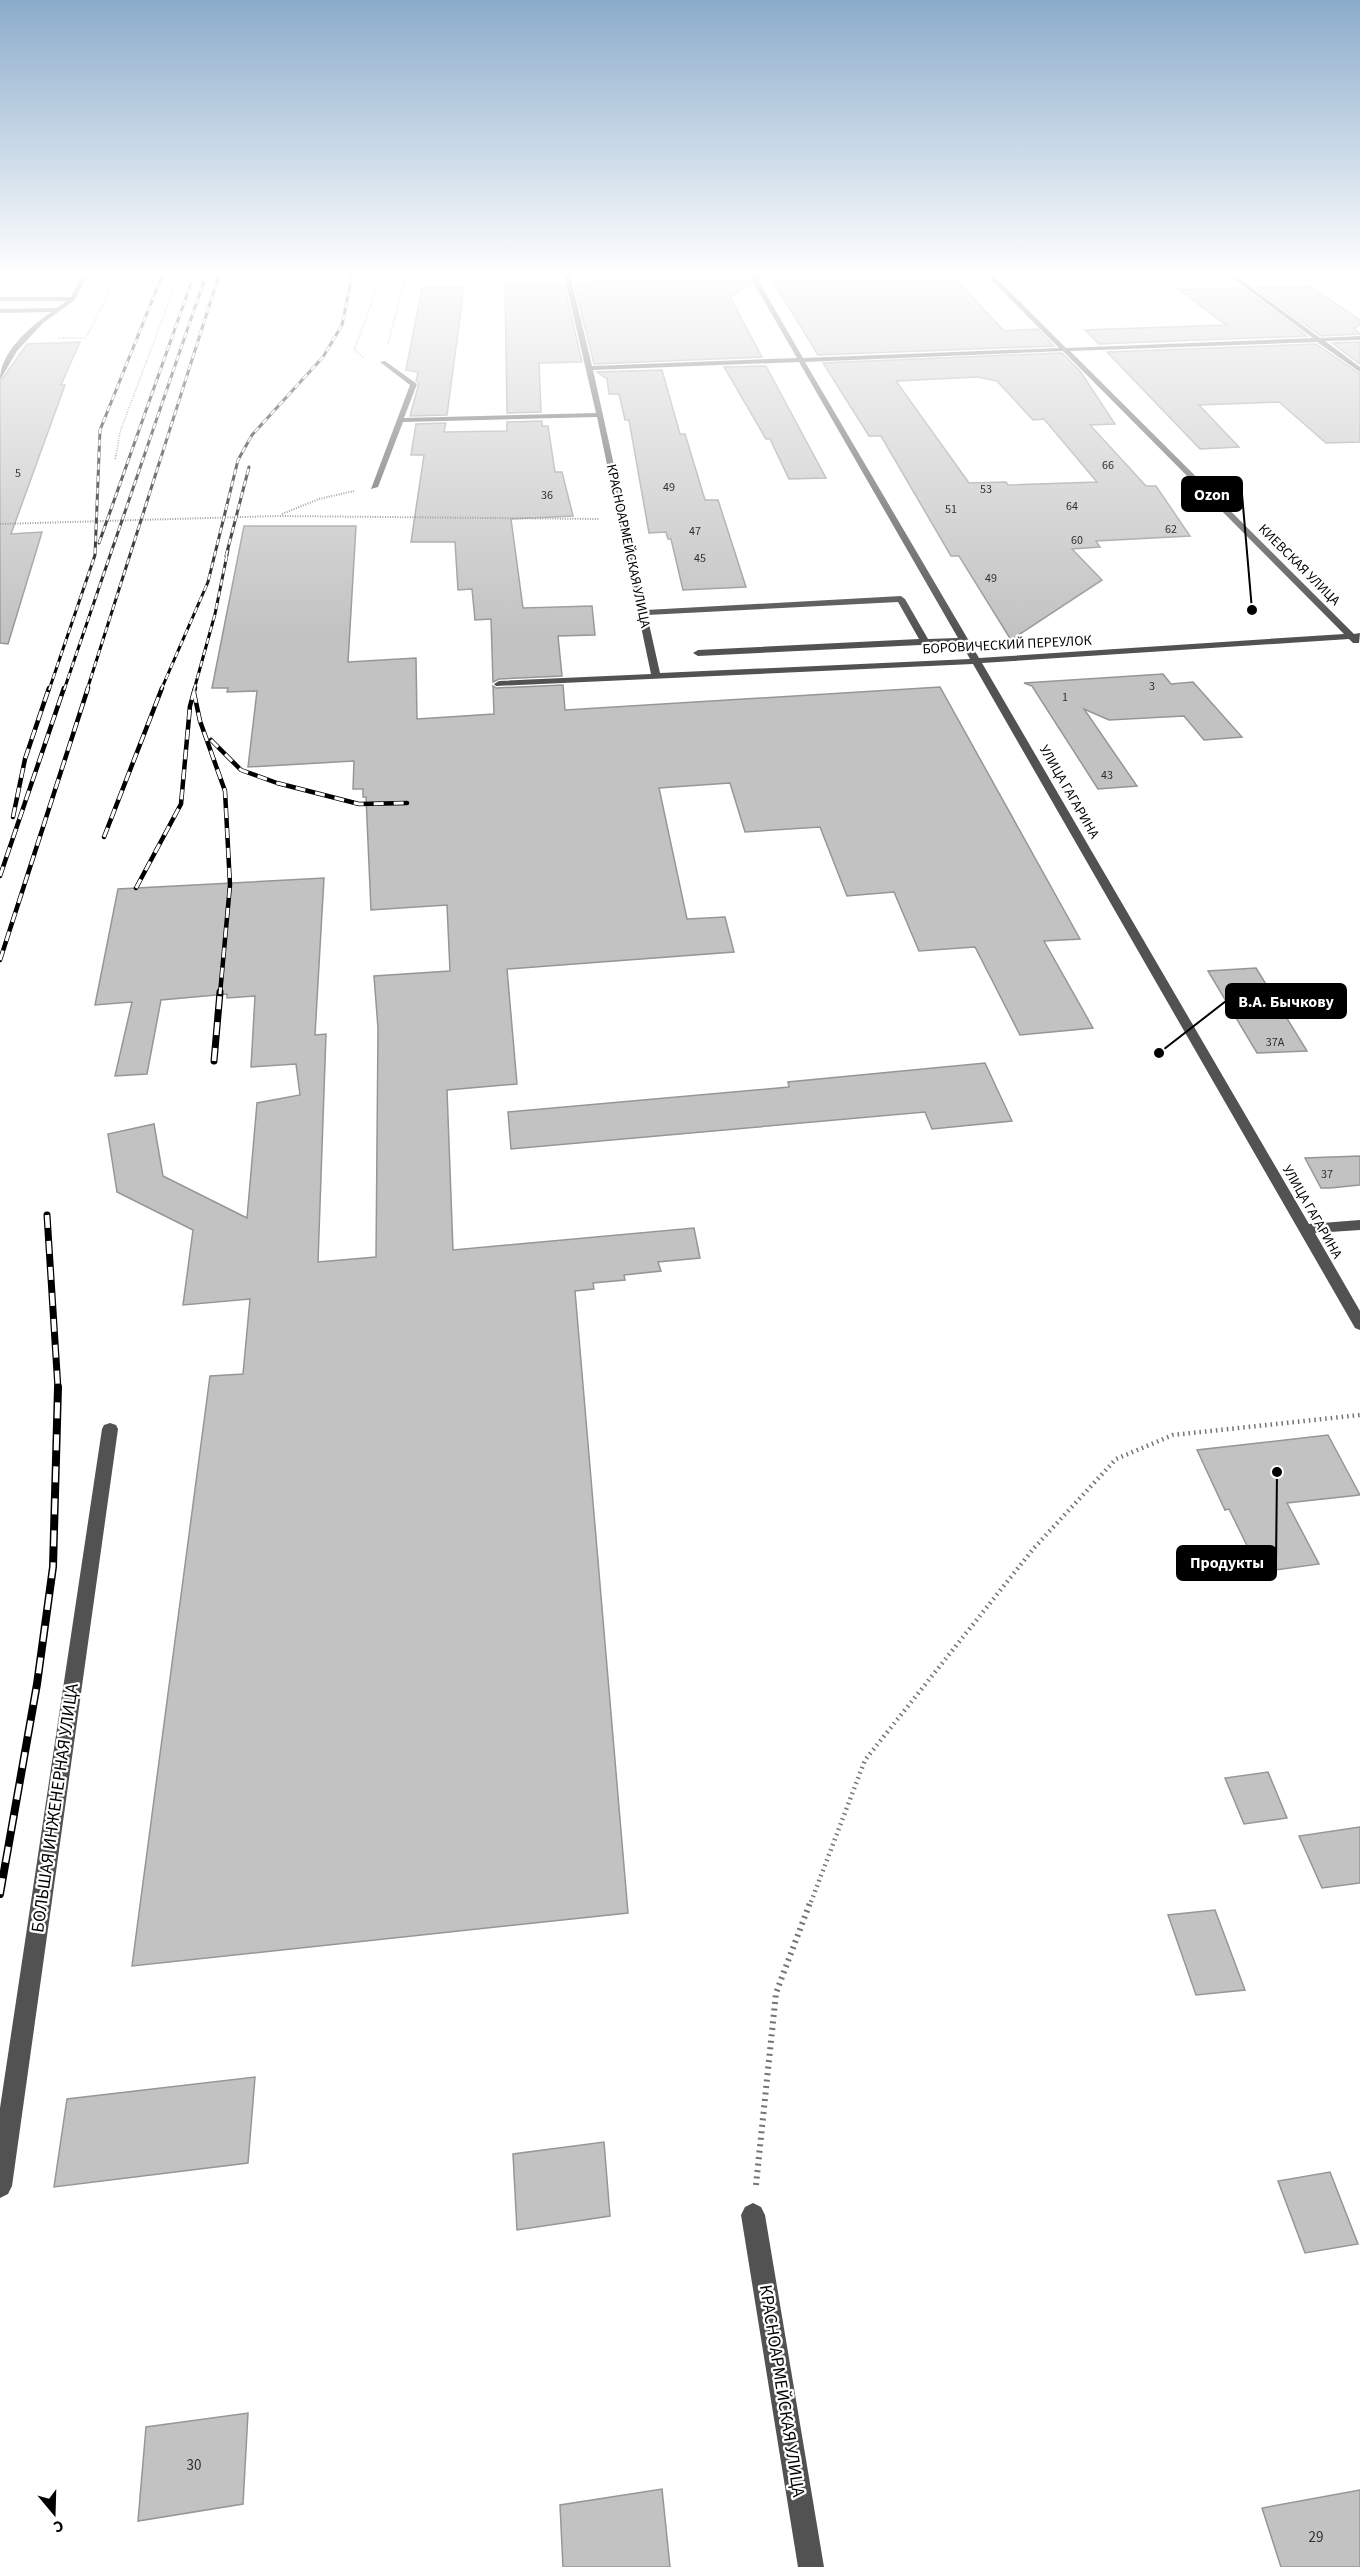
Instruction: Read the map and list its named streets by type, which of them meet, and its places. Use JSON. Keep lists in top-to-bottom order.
{
  "streets": {
    "street": [
      "КРАСНОАРМЕЙСКАЯ УЛИЦА",
      "КИЕВСКАЯ УЛИЦА",
      "БОРОВИЧЕСКИЙ ПЕРЕУЛОК",
      "УЛИЦА ГАГАРИНА",
      "БОЛЬШАЯ ИНЖЕНЕРНАЯ УЛИЦА"
    ]
  },
  "crossings": [
    ["КРАСНОАРМЕЙСКАЯ УЛИЦА", "БОРОВИЧЕСКИЙ ПЕРЕУЛОК"],
    ["КИЕВСКАЯ УЛИЦА", "БОРОВИЧЕСКИЙ ПЕРЕУЛОК"],
    ["БОРОВИЧЕСКИЙ ПЕРЕУЛОК", "УЛИЦА ГАГАРИНА"]
  ],
  "places": ["Ozon", "В.А. Бычкову", "Продукты"],
  "house_numbers": [
    "66",
    "5",
    "49",
    "53",
    "36",
    "64",
    "51",
    "62",
    "47",
    "60",
    "45",
    "49",
    "3",
    "1",
    "43",
    "37А",
    "37",
    "30",
    "29"
  ],
  "north": "bottom"
}
